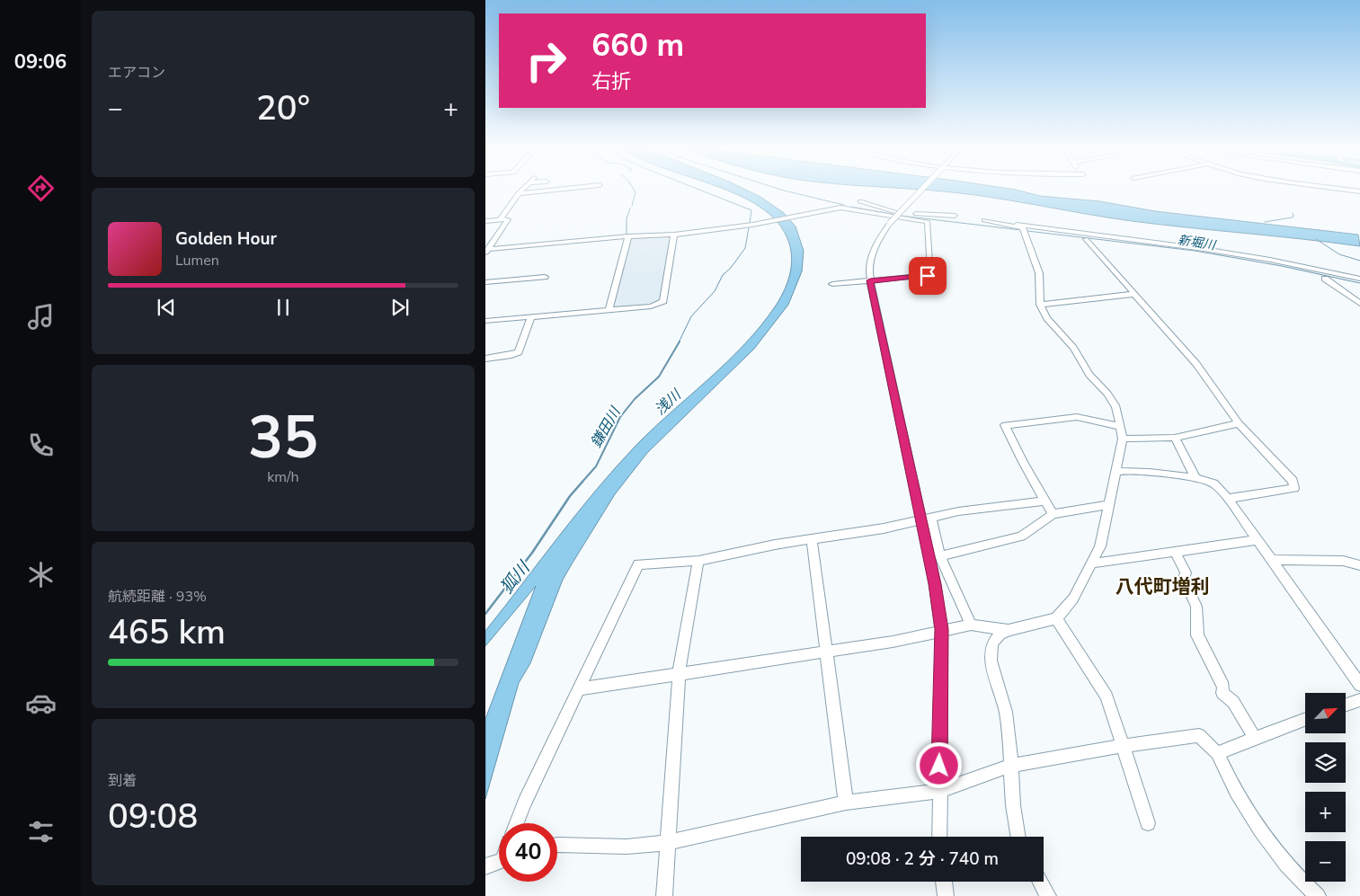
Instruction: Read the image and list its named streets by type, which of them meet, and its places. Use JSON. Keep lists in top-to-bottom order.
{
  "districts": ["八代町増利"],
  "water": [
    "新堀川",
    "浅川",
    "鎌田川",
    "狐川"
  ],
  "north": "top right",
  "page": {
    "tabs": "09:06",
    "tile": [
      "エアコン",
      ["35", "km/h"],
      ["航続距離 · 93%", "465 km"],
      ["到着", "09:08"]
    ],
    "turn": ["660 m", "右折"],
    "heat": ["−", "20°", "+"],
    "song": ["Golden Hour", "Lumen"],
    "map_buttons": ["+", "−"],
    "limit": "40",
    "trip": "09:08 · 2 分 · 740 m"
  }
}
